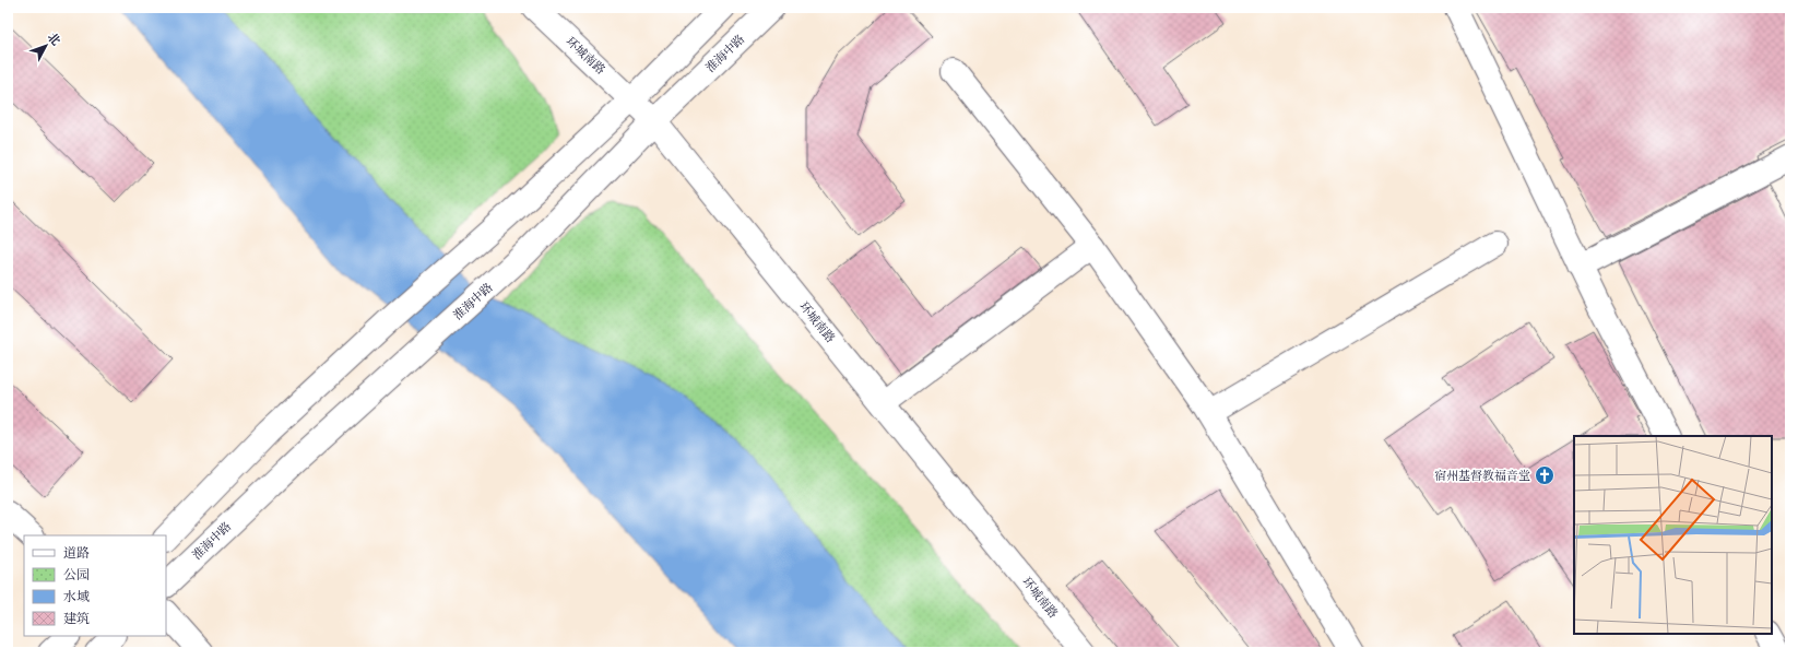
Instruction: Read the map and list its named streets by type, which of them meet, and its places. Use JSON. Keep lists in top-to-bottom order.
{
  "streets": {
    "main road": ["淮海中路", "环城南路"]
  },
  "crossings": [
    ["淮海中路", "环城南路"]
  ],
  "places": {
    "church": ["宿州基督教福音堂"]
  },
  "legend": [
    "道路",
    "公园",
    "水域",
    "建筑"
  ],
  "north": "top right"
}
